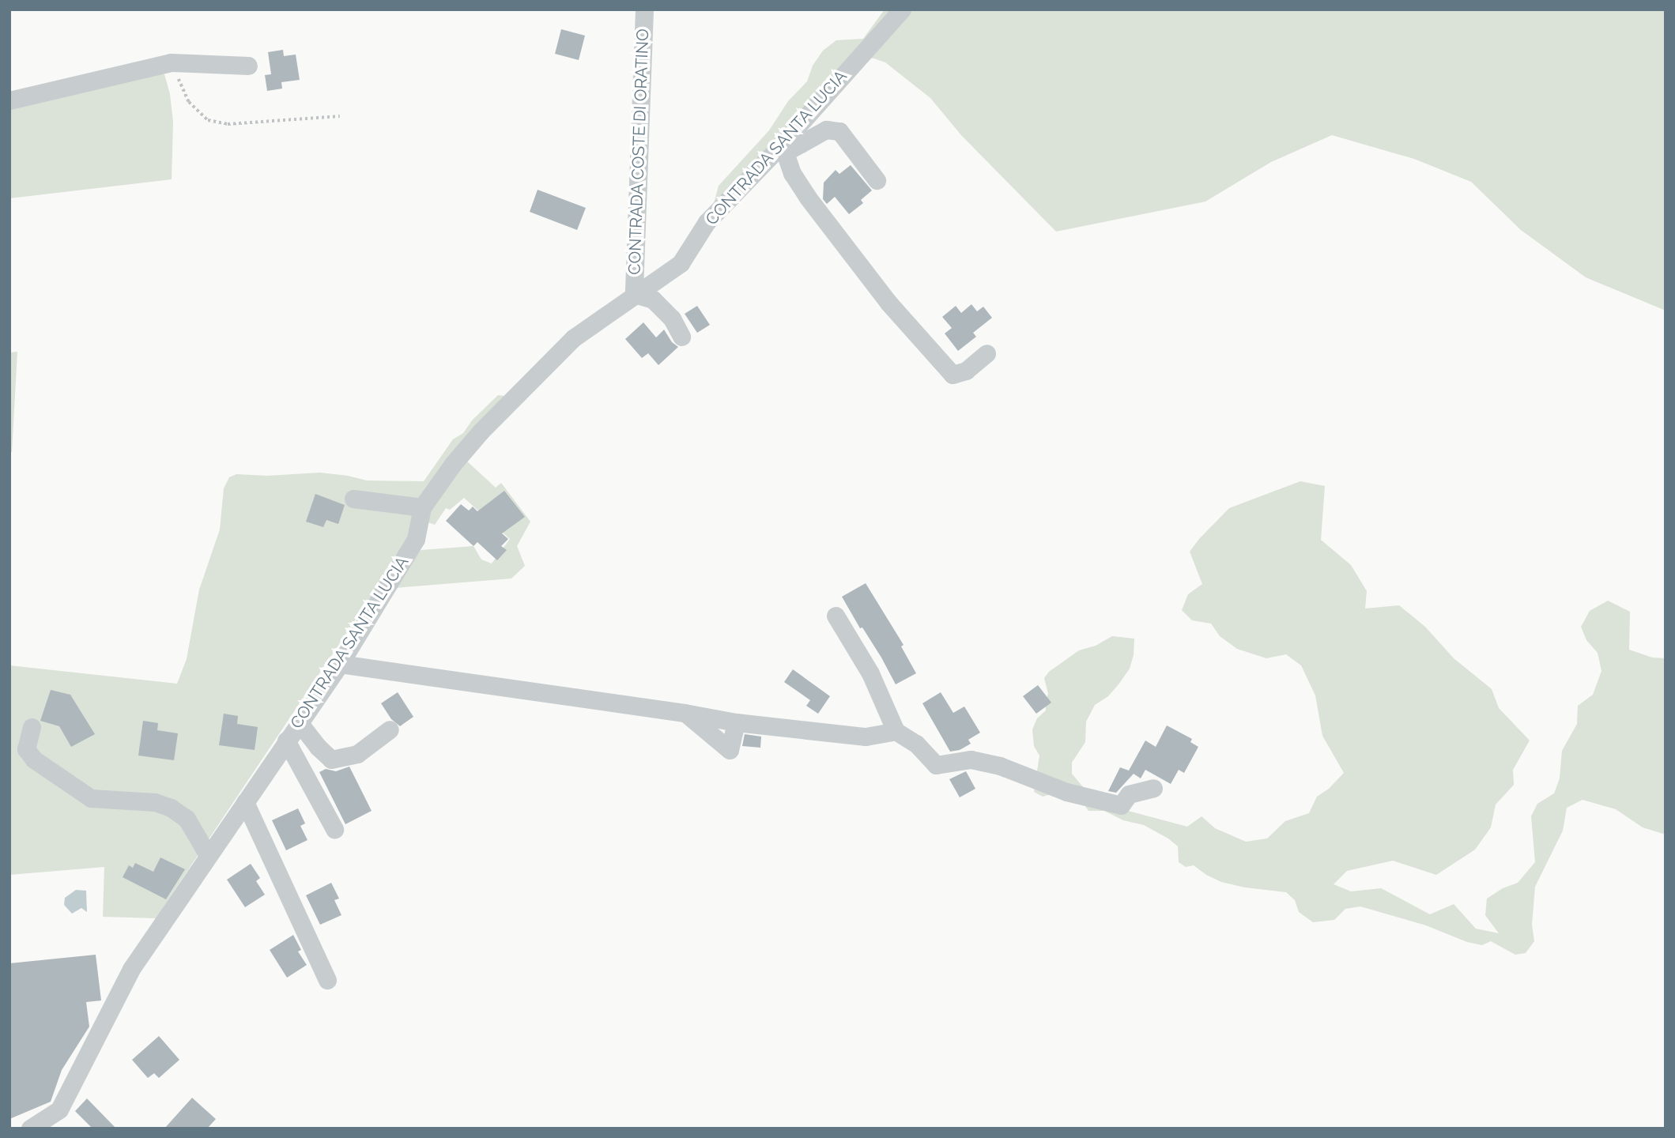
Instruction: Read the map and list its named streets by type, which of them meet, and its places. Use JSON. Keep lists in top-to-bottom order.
{
  "streets": {
    "street": ["CONTRADA SANTA LUCIA", "CONTRADA COSTE DI ORATINO"]
  },
  "crossings": [
    ["CONTRADA SANTA LUCIA", "CONTRADA COSTE DI ORATINO"]
  ]
}
